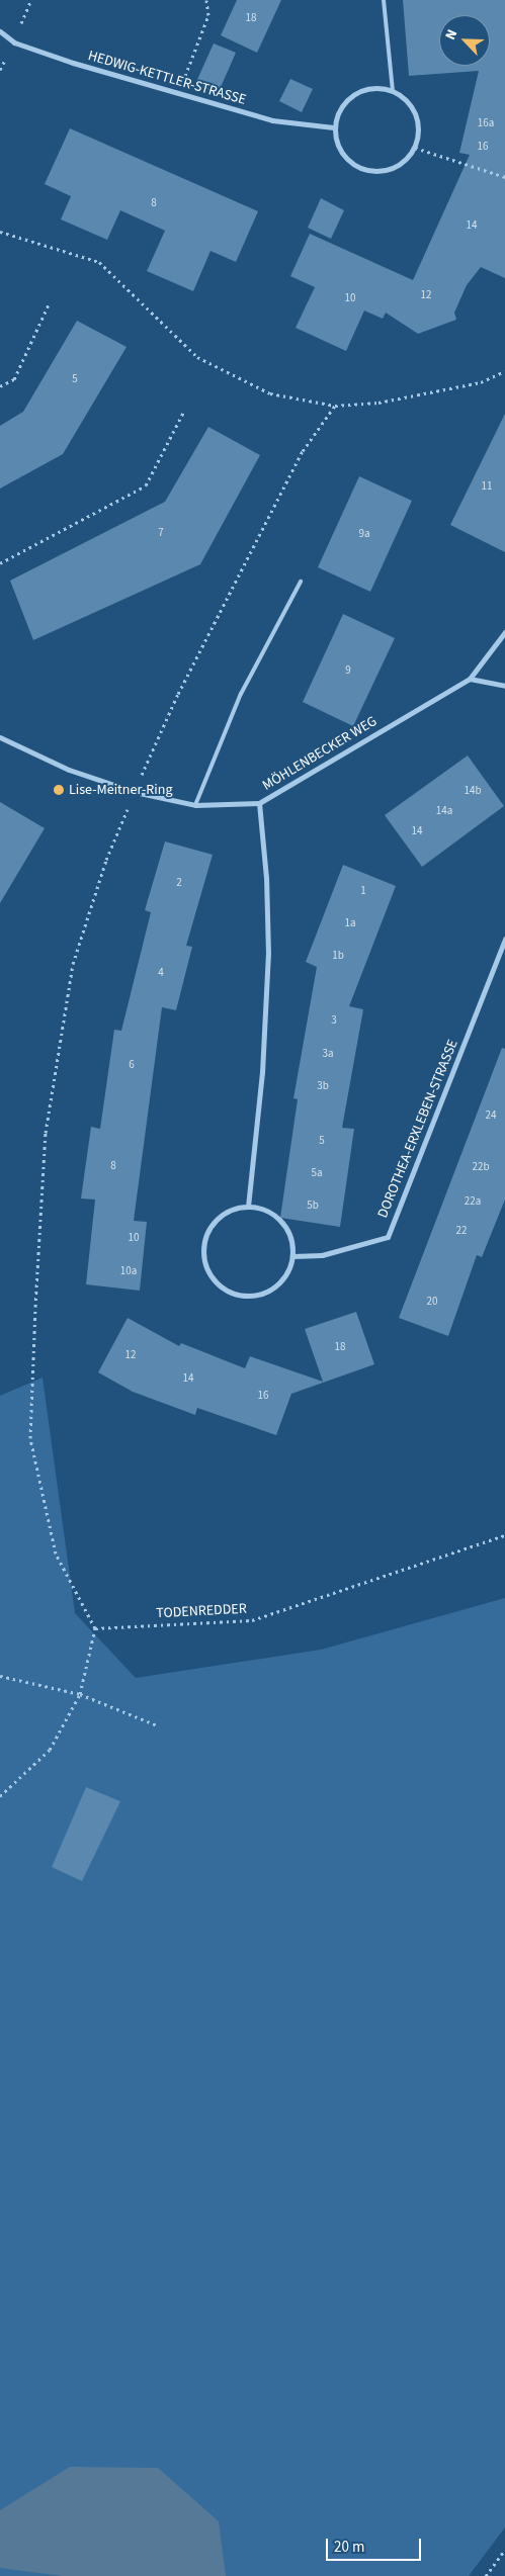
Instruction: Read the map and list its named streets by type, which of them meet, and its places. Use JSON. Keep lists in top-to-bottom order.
{
  "streets": {
    "street": ["HEDWIG-KETTLER-STRASSE", "MÖHLENBECKER WEG", "DOROTHEA-ERXLEBEN-STRASSE"],
    "path": ["TODENREDDER"]
  },
  "places": ["Lise-Meitner-Ring"],
  "house_numbers": [
    "18",
    "16a",
    "16",
    "8",
    "14",
    "12",
    "10",
    "5",
    "11",
    "7",
    "9a",
    "9",
    "14b",
    "14a",
    "14",
    "2",
    "1",
    "1a",
    "1b",
    "4",
    "3",
    "3a",
    "6",
    "3b",
    "24",
    "5",
    "8",
    "22b",
    "5a",
    "22a",
    "5b",
    "22",
    "10",
    "10a",
    "20",
    "18",
    "12",
    "14",
    "16"
  ],
  "scale_bar": "20 m",
  "north": "top left"
}
